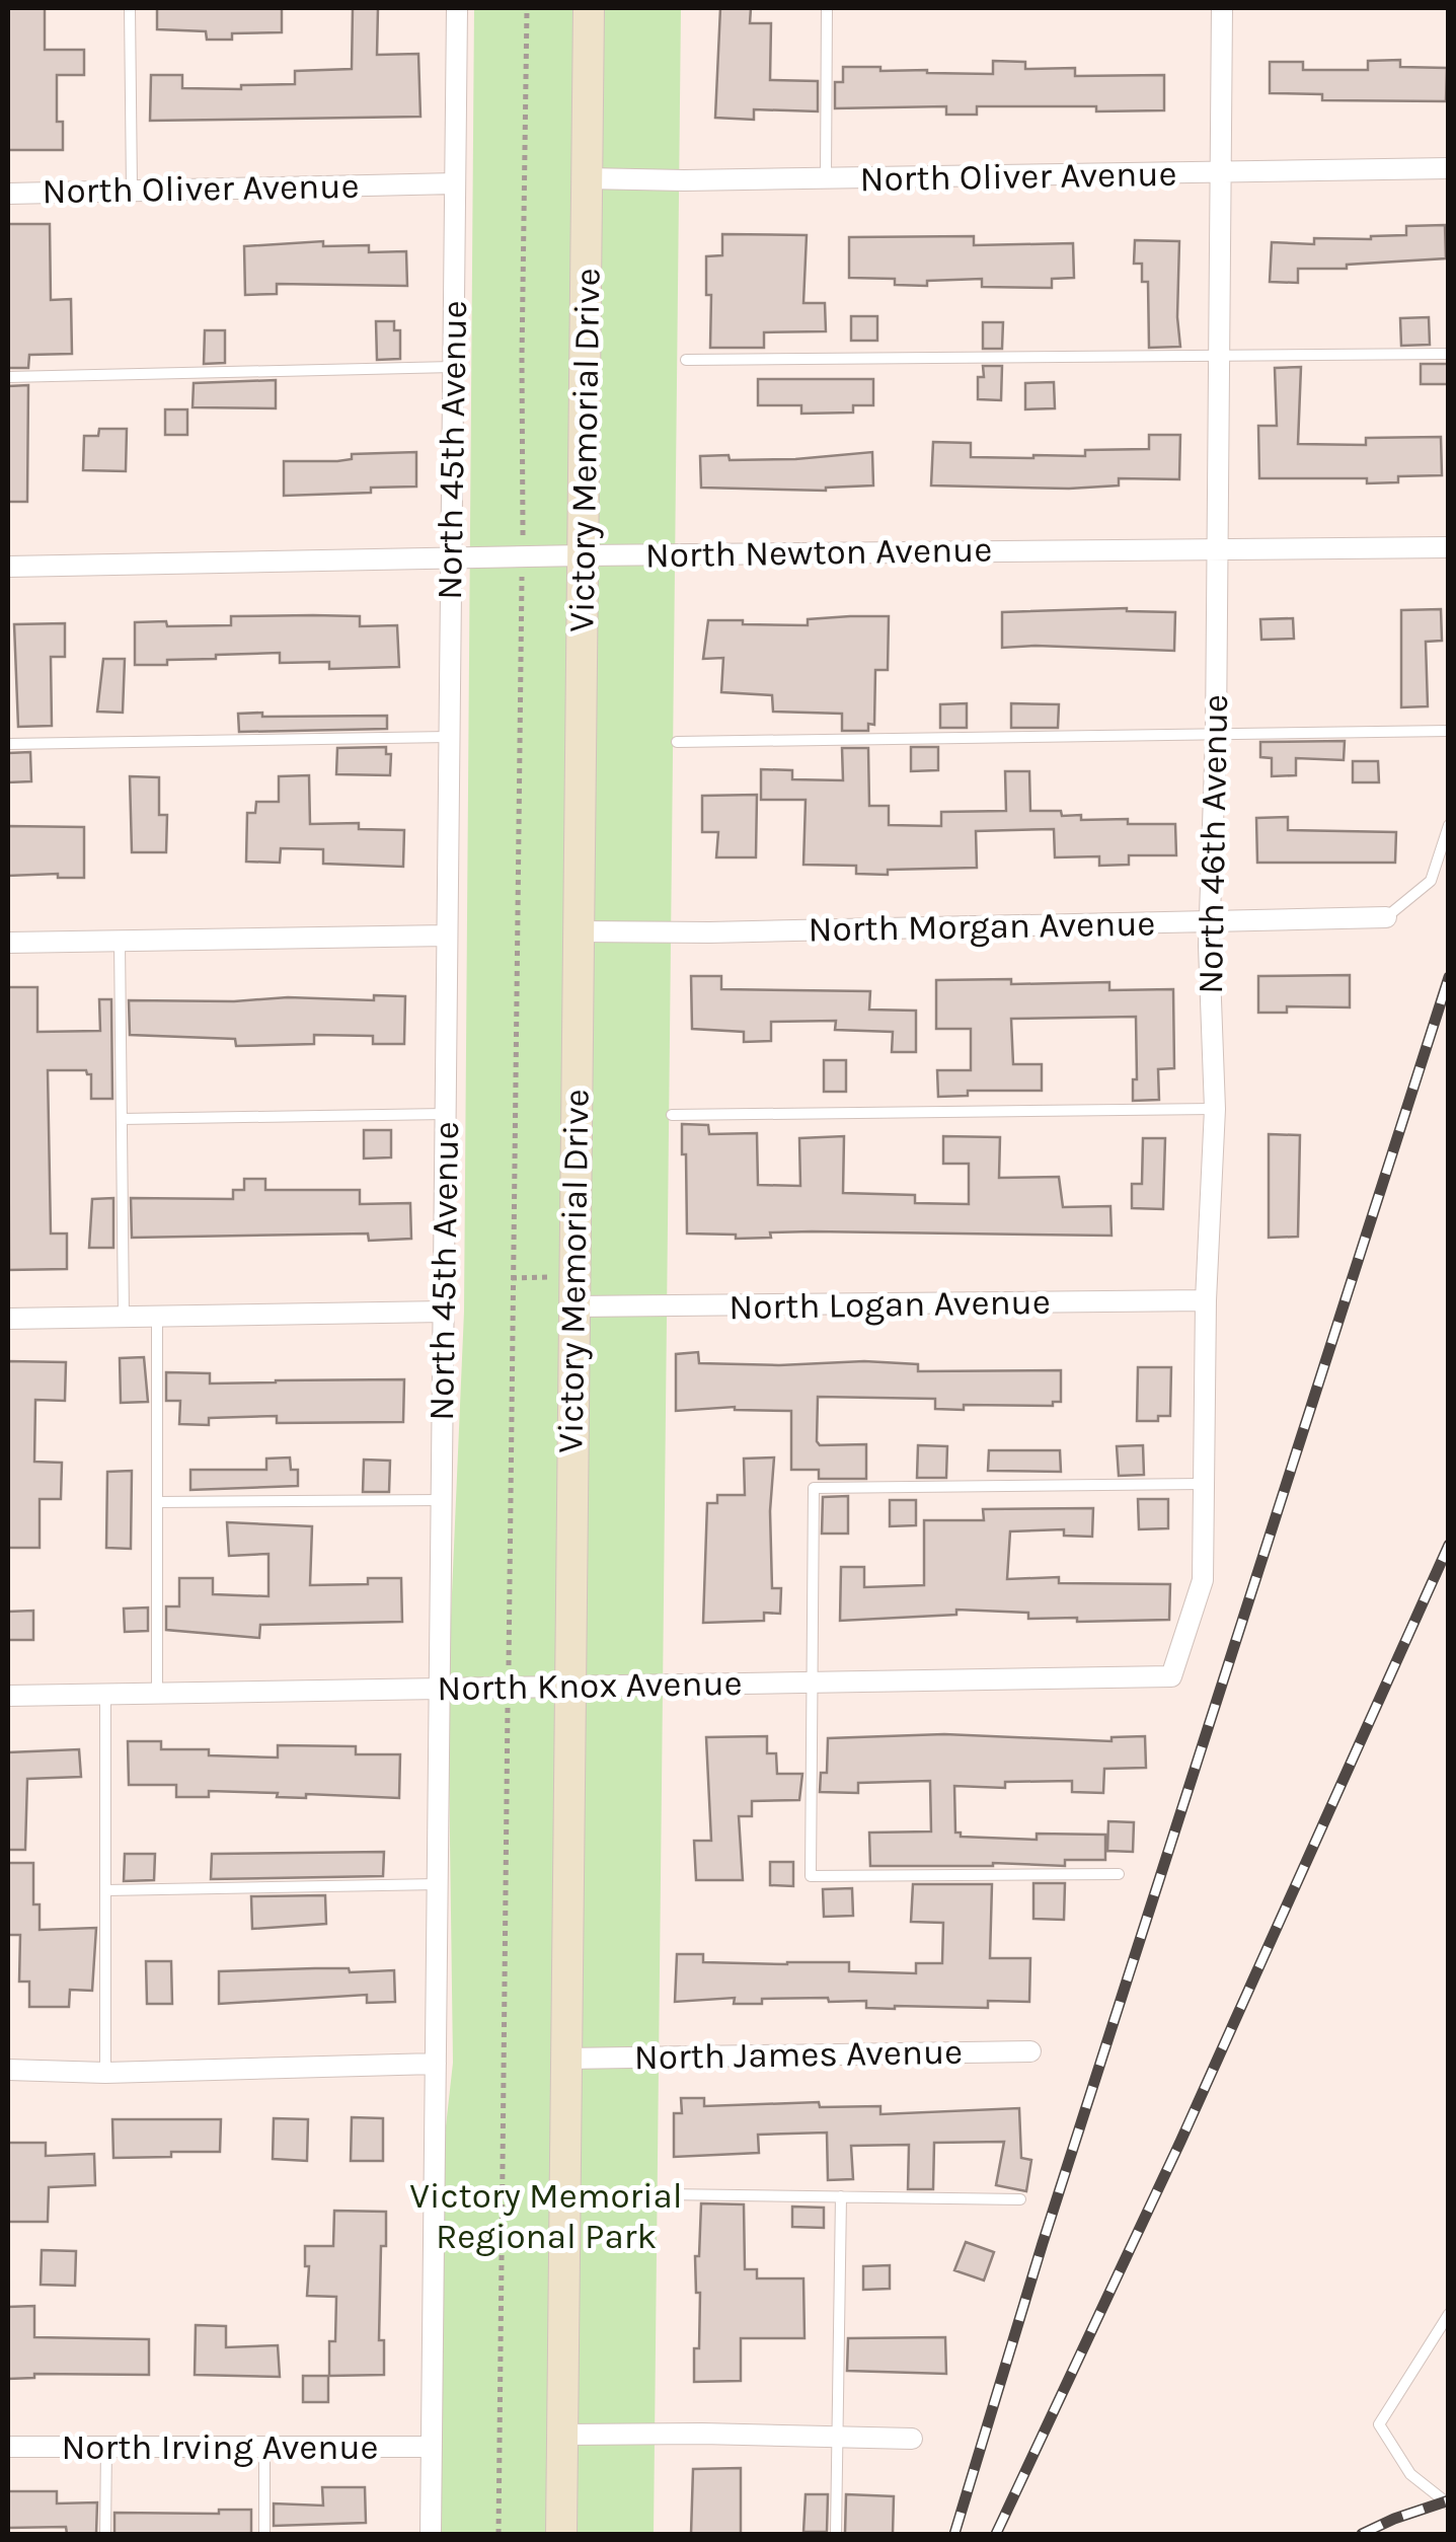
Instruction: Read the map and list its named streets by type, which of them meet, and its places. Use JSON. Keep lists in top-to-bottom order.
{
  "streets": {
    "street": [
      "North Oliver Avenue",
      "North 45th Avenue",
      "Victory Memorial Drive",
      "North Newton Avenue",
      "North 46th Avenue",
      "North Morgan Avenue",
      "North Logan Avenue",
      "North Knox Avenue",
      "North James Avenue",
      "North Irving Avenue"
    ]
  },
  "crossings": [
    ["North Oliver Avenue", "North 45th Avenue"],
    ["North Oliver Avenue", "Victory Memorial Drive"],
    ["North Oliver Avenue", "North 46th Avenue"],
    ["North 45th Avenue", "North Newton Avenue"],
    ["North 45th Avenue", "North Knox Avenue"],
    ["North 45th Avenue", "North Irving Avenue"],
    ["Victory Memorial Drive", "North Newton Avenue"],
    ["Victory Memorial Drive", "North Morgan Avenue"],
    ["Victory Memorial Drive", "North Logan Avenue"],
    ["Victory Memorial Drive", "North Knox Avenue"],
    ["Victory Memorial Drive", "North James Avenue"],
    ["North Newton Avenue", "North 46th Avenue"],
    ["North 46th Avenue", "North Morgan Avenue"],
    ["North 46th Avenue", "North Logan Avenue"],
    ["North 46th Avenue", "North Knox Avenue"]
  ],
  "parks": ["Victory Memorial Regional Park"]
}
